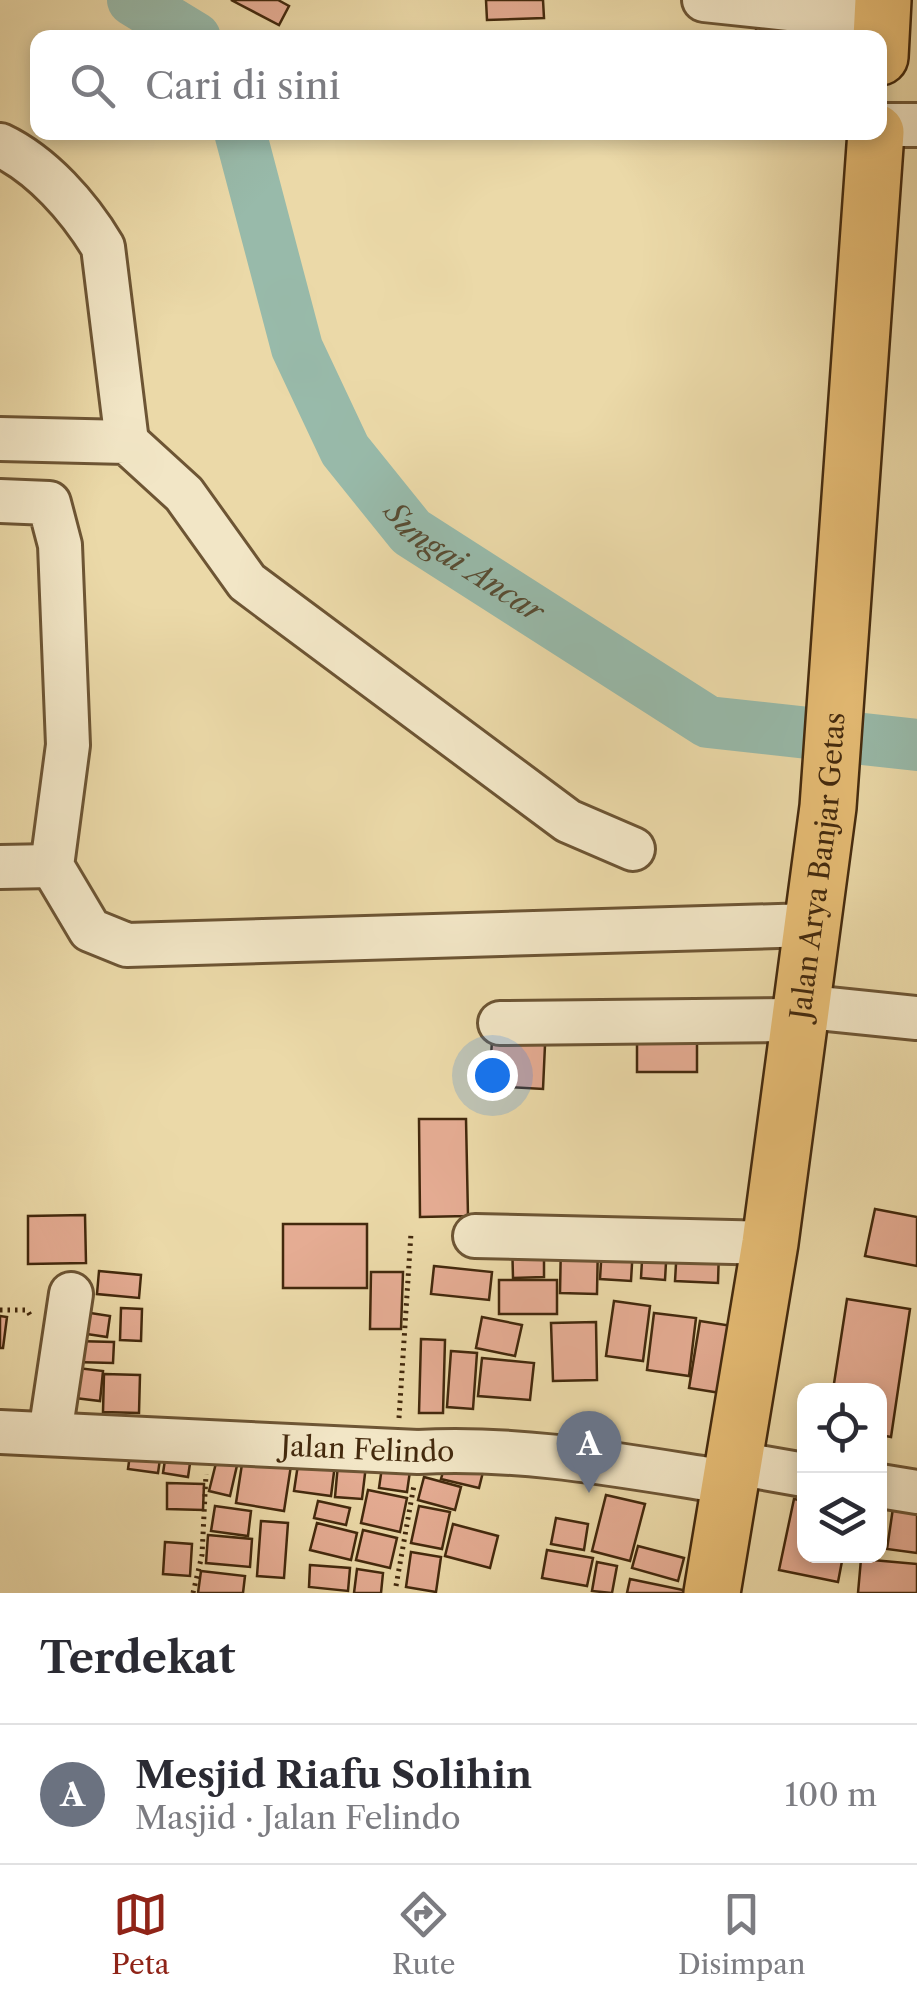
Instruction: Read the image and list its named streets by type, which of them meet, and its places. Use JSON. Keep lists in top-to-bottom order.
{
  "streets": {
    "highway": ["Jalan Arya Banjar Getas"],
    "street": ["Jalan Felindo"]
  },
  "crossings": [
    ["Jalan Arya Banjar Getas", "Jalan Felindo"]
  ],
  "water": ["Sungai Ancar"],
  "page": {
    "search": "Cari di sini",
    "pins": "A",
    "heading": "Terdekat",
    "list": [
      {
        "mark": "A",
        "name": "Mesjid Riafu Solihin",
        "note": "Masjid · Jalan Felindo",
        "value": "100 m"
      }
    ],
    "nav": ["Peta", "Rute", "Disimpan"]
  }
}
